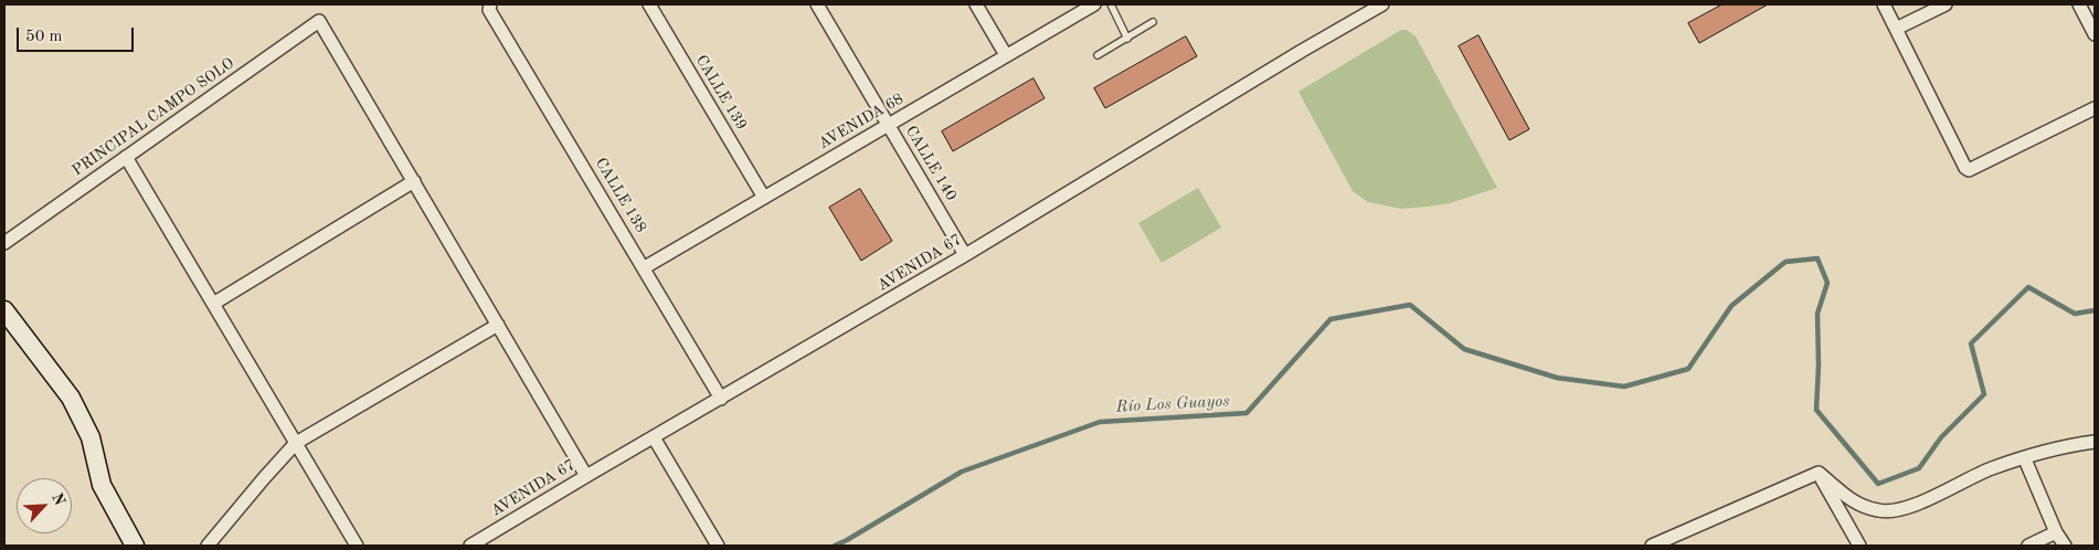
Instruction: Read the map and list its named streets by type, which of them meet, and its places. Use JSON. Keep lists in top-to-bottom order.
{
  "streets": {
    "street": [
      "CALLE 139",
      "PRINCIPAL CAMPO SOLO",
      "AVENIDA 68",
      "CALLE 140",
      "CALLE 138",
      "AVENIDA 67"
    ]
  },
  "crossings": [
    ["CALLE 139", "AVENIDA 68"],
    ["AVENIDA 68", "CALLE 140"],
    ["AVENIDA 68", "CALLE 138"],
    ["CALLE 140", "AVENIDA 67"],
    ["CALLE 138", "AVENIDA 67"]
  ],
  "water": ["Río Los Guayos"],
  "scale_bar": "50 m",
  "north": "top right"
}
